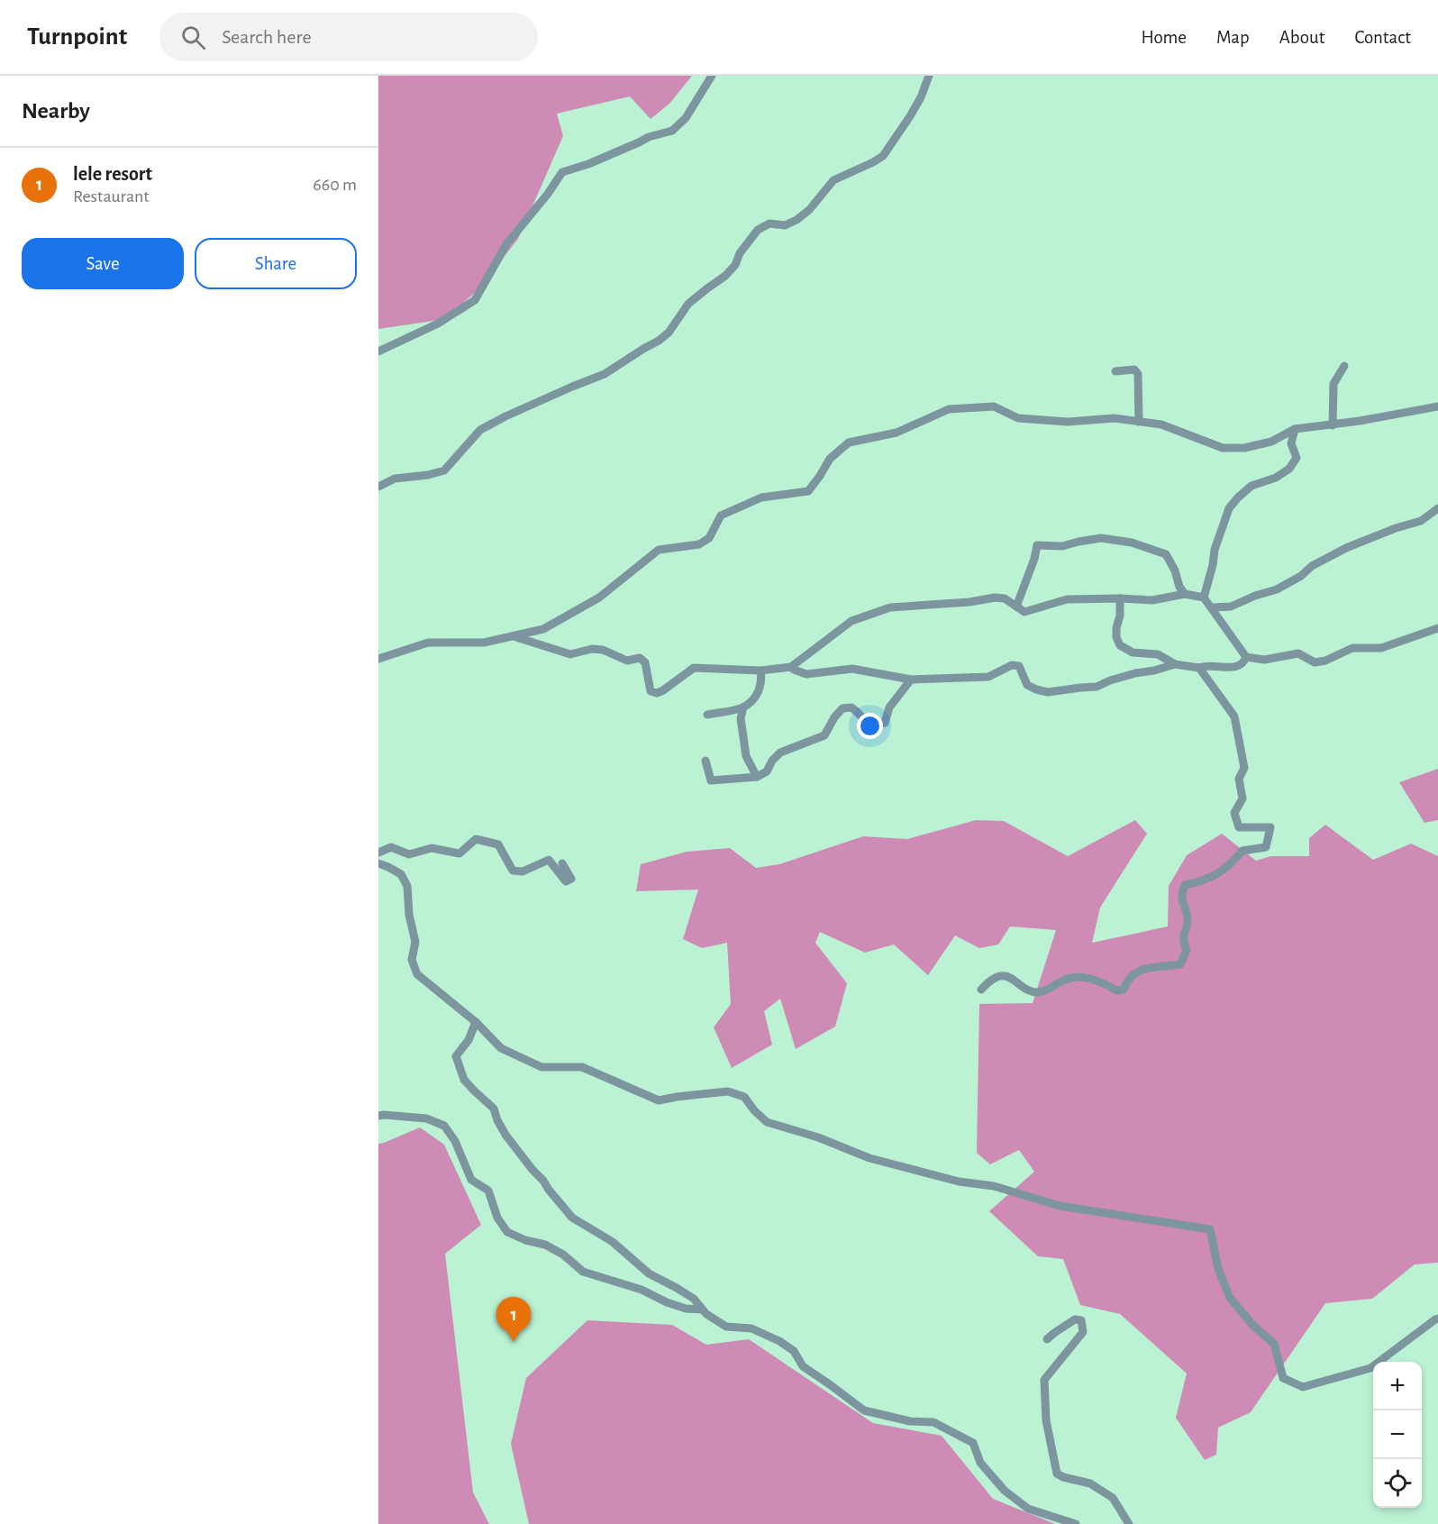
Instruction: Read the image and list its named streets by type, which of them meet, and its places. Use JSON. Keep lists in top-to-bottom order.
{
  "page": {
    "header": "Turnpoint",
    "search": "Search here",
    "nav": [
      "Home",
      "Map",
      "About",
      "Contact"
    ],
    "heading": "Nearby",
    "list": [
      {
        "mark": "1",
        "name": "lele resort",
        "note": "Restaurant",
        "value": "660 m"
      }
    ],
    "buttons": ["Save", "Share"],
    "pins": "1",
    "map_buttons": ["+", "−"]
  }
}
